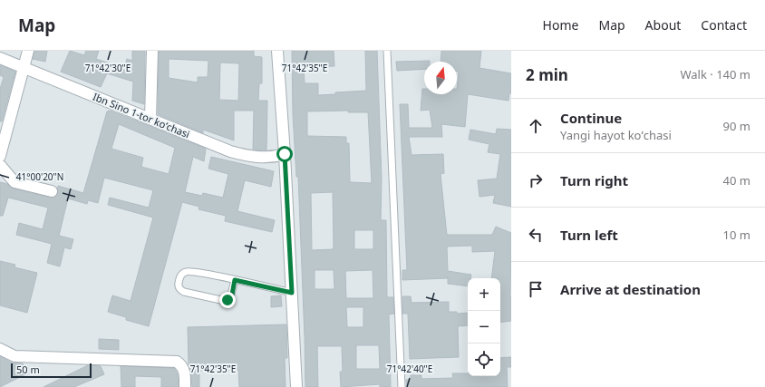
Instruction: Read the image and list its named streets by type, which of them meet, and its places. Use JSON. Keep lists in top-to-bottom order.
{
  "streets": {
    "street": ["Ibn Sino 1-tor koʻchasi"]
  },
  "scale_bar": "50 m",
  "north": "top",
  "page": {
    "header": "Map",
    "nav": [
      "Home",
      "Map",
      "About",
      "Contact"
    ],
    "heading": ["2 min", "Walk · 140 m"],
    "list": [
      ["Continue", "Yangi hayot koʻchasi", "90 m"],
      ["Turn right", "40 m"],
      ["Turn left", "10 m"],
      "Arrive at destination"
    ],
    "map_buttons": ["+", "−"],
    "scale": "50 m"
  },
  "coordinates": [
    "71°42'30\"E",
    "71°42'35\"E",
    "41°00'20\"N",
    "71°42'40\"E"
  ]
}
